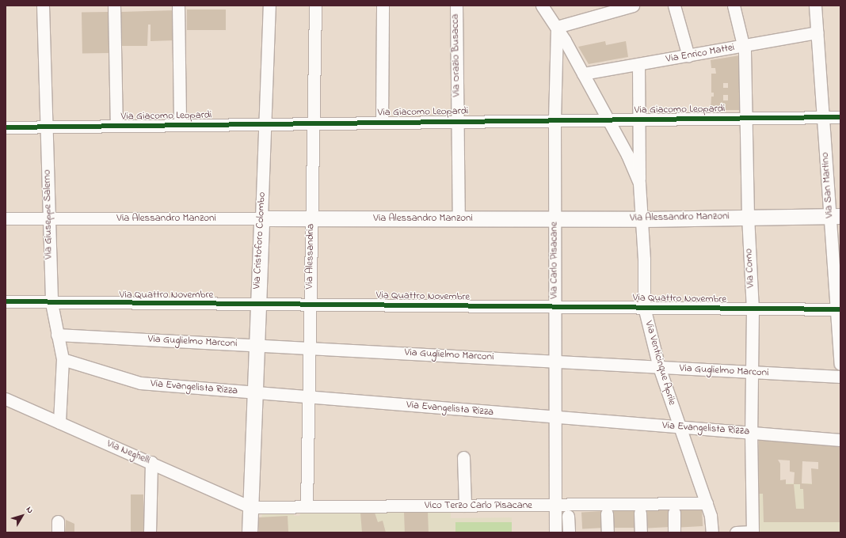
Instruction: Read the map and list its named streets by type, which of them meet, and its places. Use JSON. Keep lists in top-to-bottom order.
{
  "streets": {
    "main road": ["Via Alessandro Manzoni", "Via Cristoforo Colombo"],
    "street": [
      "Via Enrico Mattei",
      "Via Orazio Busacca",
      "Via Giacomo Leopardi",
      "Via San Martino",
      "Via Giuseppe Salerno",
      "Via Alessandria",
      "Via Carlo Pisacane",
      "Via Como",
      "Via Quattro Novembre",
      "Via Guglielmo Marconi",
      "Via Venticinque Aprile",
      "Via Evangelista Rizza",
      "Via Neghelli",
      "Vico Terzo Carlo Pisacane"
    ]
  },
  "crossings": [
    ["Via Enrico Mattei", "Via San Martino"],
    ["Via Enrico Mattei", "Via Como"],
    ["Via Enrico Mattei", "Via Venticinque Aprile"],
    ["Via Orazio Busacca", "Via Giacomo Leopardi"],
    ["Via Orazio Busacca", "Via Alessandro Manzoni"],
    ["Via Giacomo Leopardi", "Via San Martino"],
    ["Via Giacomo Leopardi", "Via Giuseppe Salerno"],
    ["Via Giacomo Leopardi", "Via Cristoforo Colombo"],
    ["Via Giacomo Leopardi", "Via Alessandria"],
    ["Via Giacomo Leopardi", "Via Carlo Pisacane"],
    ["Via Giacomo Leopardi", "Via Como"],
    ["Via Giacomo Leopardi", "Via Venticinque Aprile"],
    ["Via San Martino", "Via Alessandro Manzoni"],
    ["Via San Martino", "Via Quattro Novembre"],
    ["Via Giuseppe Salerno", "Via Alessandro Manzoni"],
    ["Via Giuseppe Salerno", "Via Quattro Novembre"],
    ["Via Giuseppe Salerno", "Via Guglielmo Marconi"],
    ["Via Giuseppe Salerno", "Via Evangelista Rizza"],
    ["Via Giuseppe Salerno", "Via Neghelli"],
    ["Via Alessandro Manzoni", "Via Cristoforo Colombo"],
    ["Via Alessandro Manzoni", "Via Alessandria"],
    ["Via Alessandro Manzoni", "Via Carlo Pisacane"],
    ["Via Alessandro Manzoni", "Via Como"],
    ["Via Alessandro Manzoni", "Via Venticinque Aprile"],
    ["Via Cristoforo Colombo", "Via Quattro Novembre"],
    ["Via Cristoforo Colombo", "Via Guglielmo Marconi"],
    ["Via Cristoforo Colombo", "Via Evangelista Rizza"],
    ["Via Cristoforo Colombo", "Via Neghelli"],
    ["Via Cristoforo Colombo", "Vico Terzo Carlo Pisacane"],
    ["Via Alessandria", "Via Quattro Novembre"],
    ["Via Alessandria", "Via Guglielmo Marconi"],
    ["Via Alessandria", "Via Evangelista Rizza"],
    ["Via Alessandria", "Vico Terzo Carlo Pisacane"],
    ["Via Carlo Pisacane", "Via Quattro Novembre"],
    ["Via Carlo Pisacane", "Via Guglielmo Marconi"],
    ["Via Carlo Pisacane", "Via Venticinque Aprile"],
    ["Via Carlo Pisacane", "Via Evangelista Rizza"],
    ["Via Carlo Pisacane", "Vico Terzo Carlo Pisacane"],
    ["Via Como", "Via Quattro Novembre"],
    ["Via Como", "Via Guglielmo Marconi"],
    ["Via Como", "Via Evangelista Rizza"],
    ["Via Quattro Novembre", "Via Venticinque Aprile"],
    ["Via Guglielmo Marconi", "Via Venticinque Aprile"],
    ["Via Venticinque Aprile", "Via Evangelista Rizza"],
    ["Via Venticinque Aprile", "Vico Terzo Carlo Pisacane"],
    ["Via Neghelli", "Vico Terzo Carlo Pisacane"]
  ],
  "north": "top right"
}
